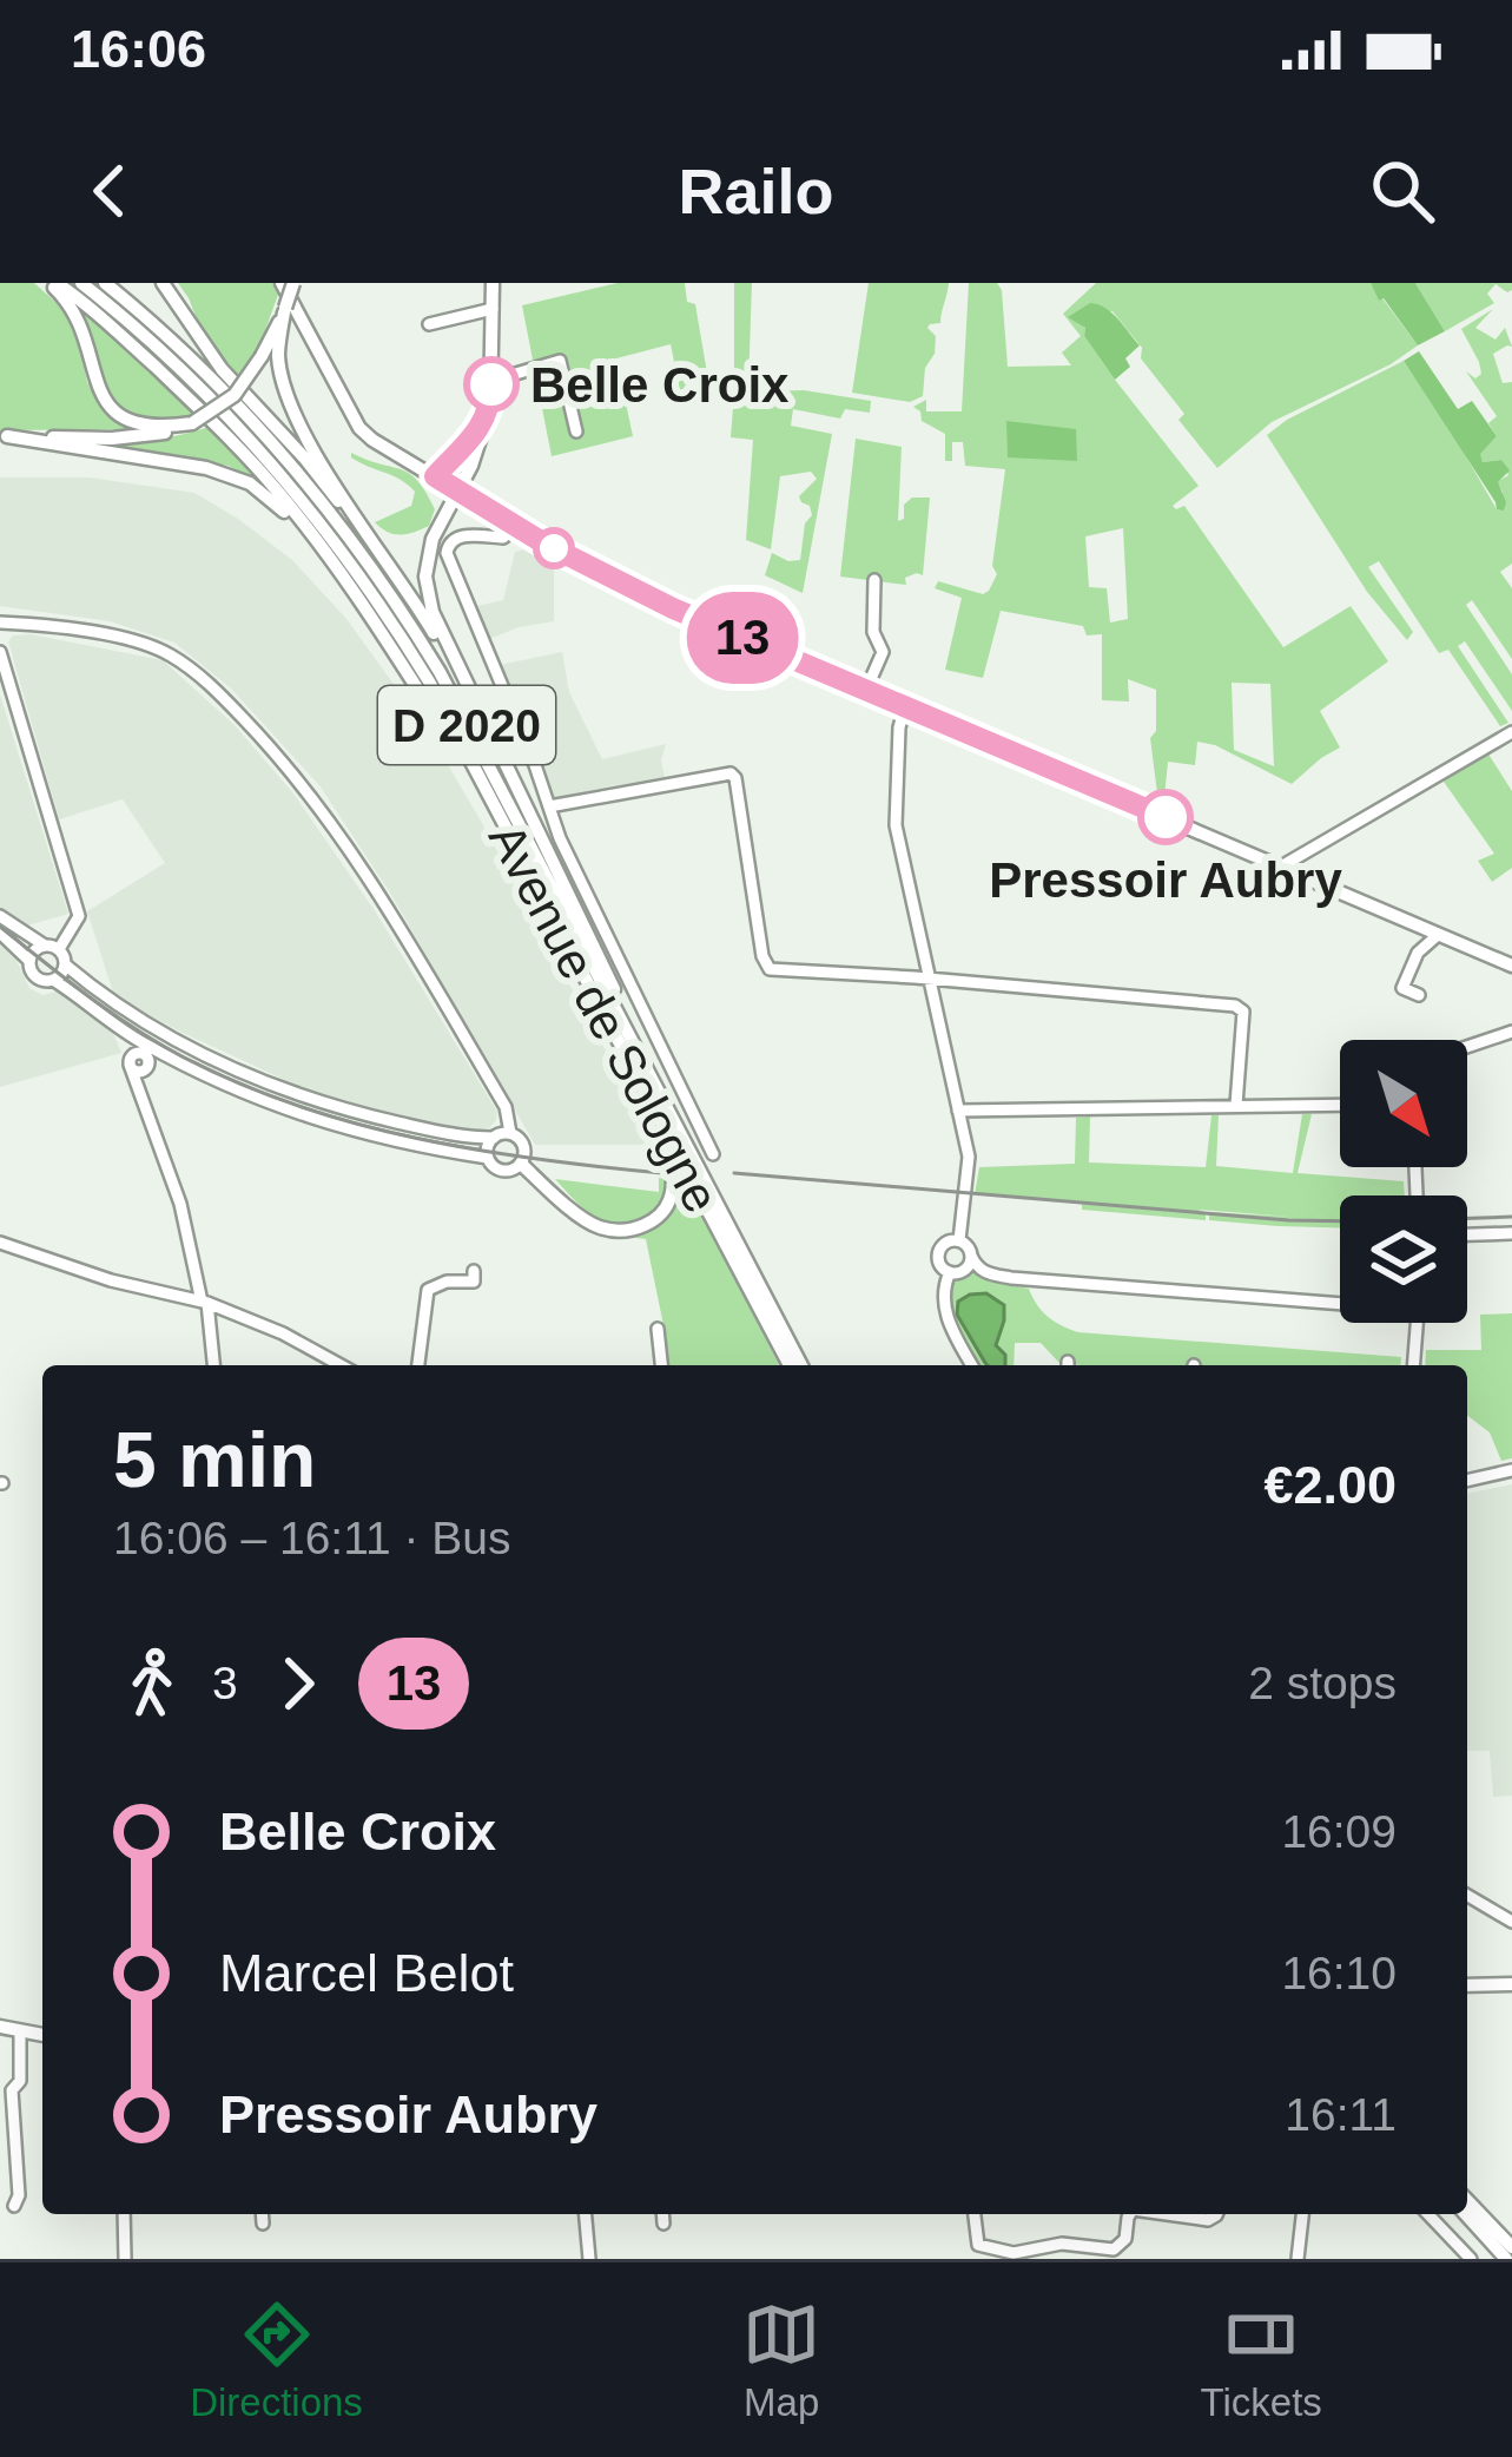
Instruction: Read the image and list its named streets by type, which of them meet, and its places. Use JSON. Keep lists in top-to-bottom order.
{
  "streets": {
    "main road": ["D 2020", "Avenue de Sologne"]
  },
  "places": ["Belle Croix", "Pressoir Aubry"],
  "lines": ["bus line 13"],
  "north": "bottom right",
  "page": {
    "status": "16:06",
    "header": "Railo",
    "on_map": "13",
    "heading": ["5 min", "16:06 – 16:11 · Bus", "€2.00"],
    "legs": ["3", "13", "2 stops"],
    "list": [
      {
        "name": "Belle Croix",
        "value": "16:09"
      },
      {
        "name": "Marcel Belot",
        "value": "16:10"
      },
      {
        "name": "Pressoir Aubry",
        "value": "16:11"
      }
    ],
    "tabs": ["Directions", "Map", "Tickets"]
  }
}
